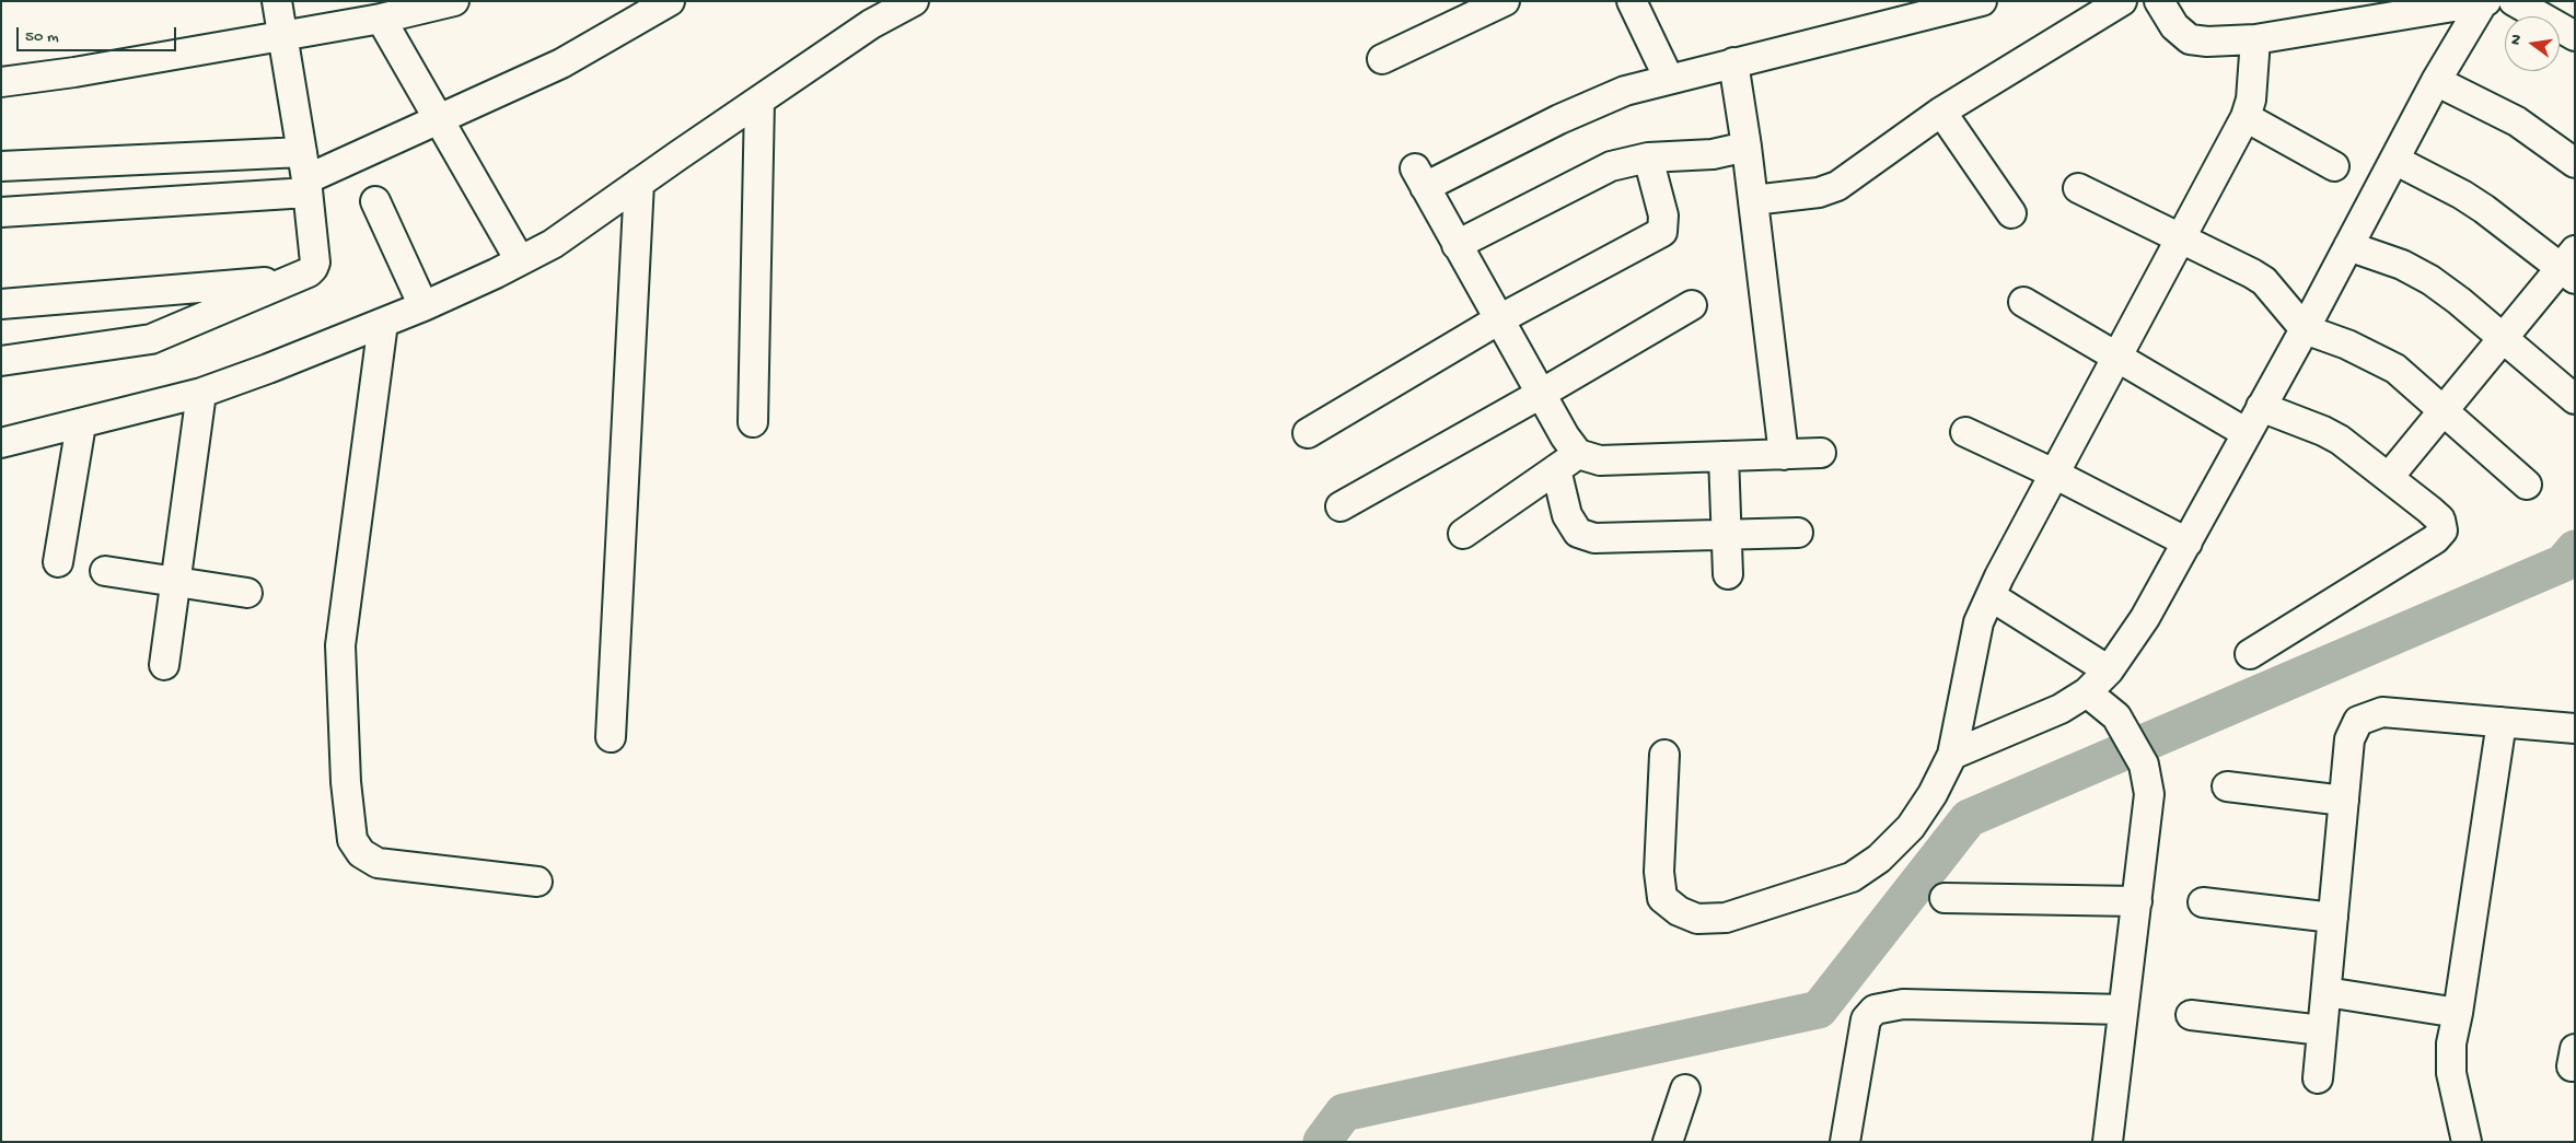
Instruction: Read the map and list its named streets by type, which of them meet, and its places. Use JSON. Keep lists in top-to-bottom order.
{
  "scale_bar": "50 m",
  "north": "left"
}
